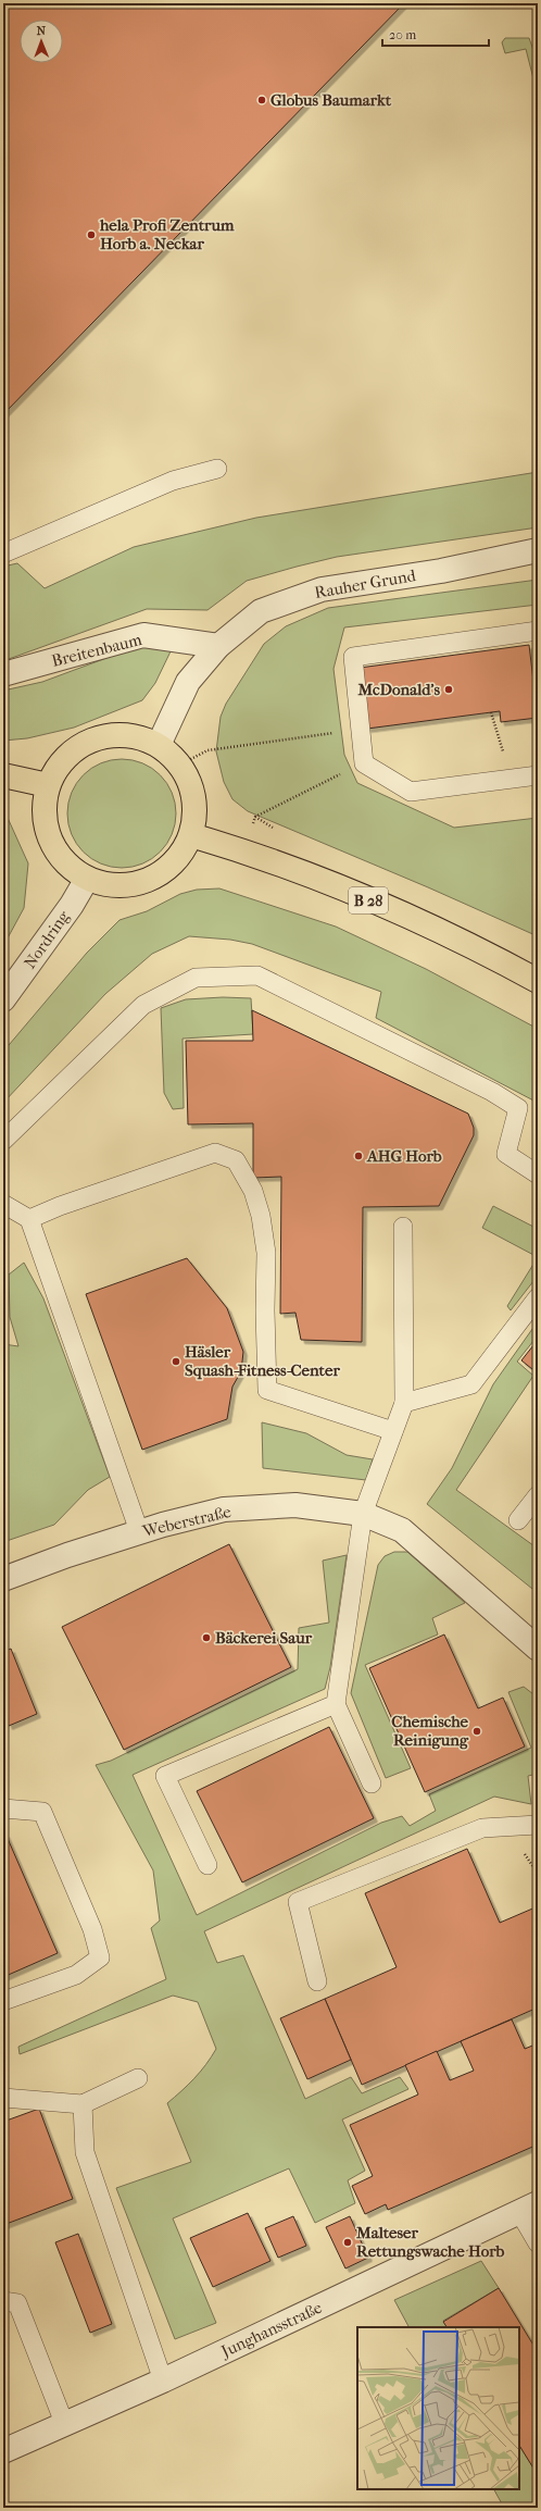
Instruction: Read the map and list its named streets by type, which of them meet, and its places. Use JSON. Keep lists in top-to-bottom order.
{
  "streets": {
    "main road": ["B 28"],
    "street": [
      "Rauher Grund",
      "Breitenbaum",
      "Nordring",
      "Weberstraße",
      "Junghansstraße"
    ]
  },
  "crossings": [
    ["Rauher Grund", "Breitenbaum"],
    ["Rauher Grund", "B 28"],
    ["Rauher Grund", "Nordring"],
    ["B 28", "Nordring"]
  ],
  "places": [
    "Globus Baumarkt",
    "hela Profi Zentrum Horb a. Neckar",
    "McDonald's",
    "AHG Horb",
    "Häsler Squash-Fitness-Center",
    "Bäckerei Saur",
    "Chemische Reinigung",
    "Malteser Rettungswache Horb"
  ],
  "scale_bar": "20 m",
  "north": "top"
}
